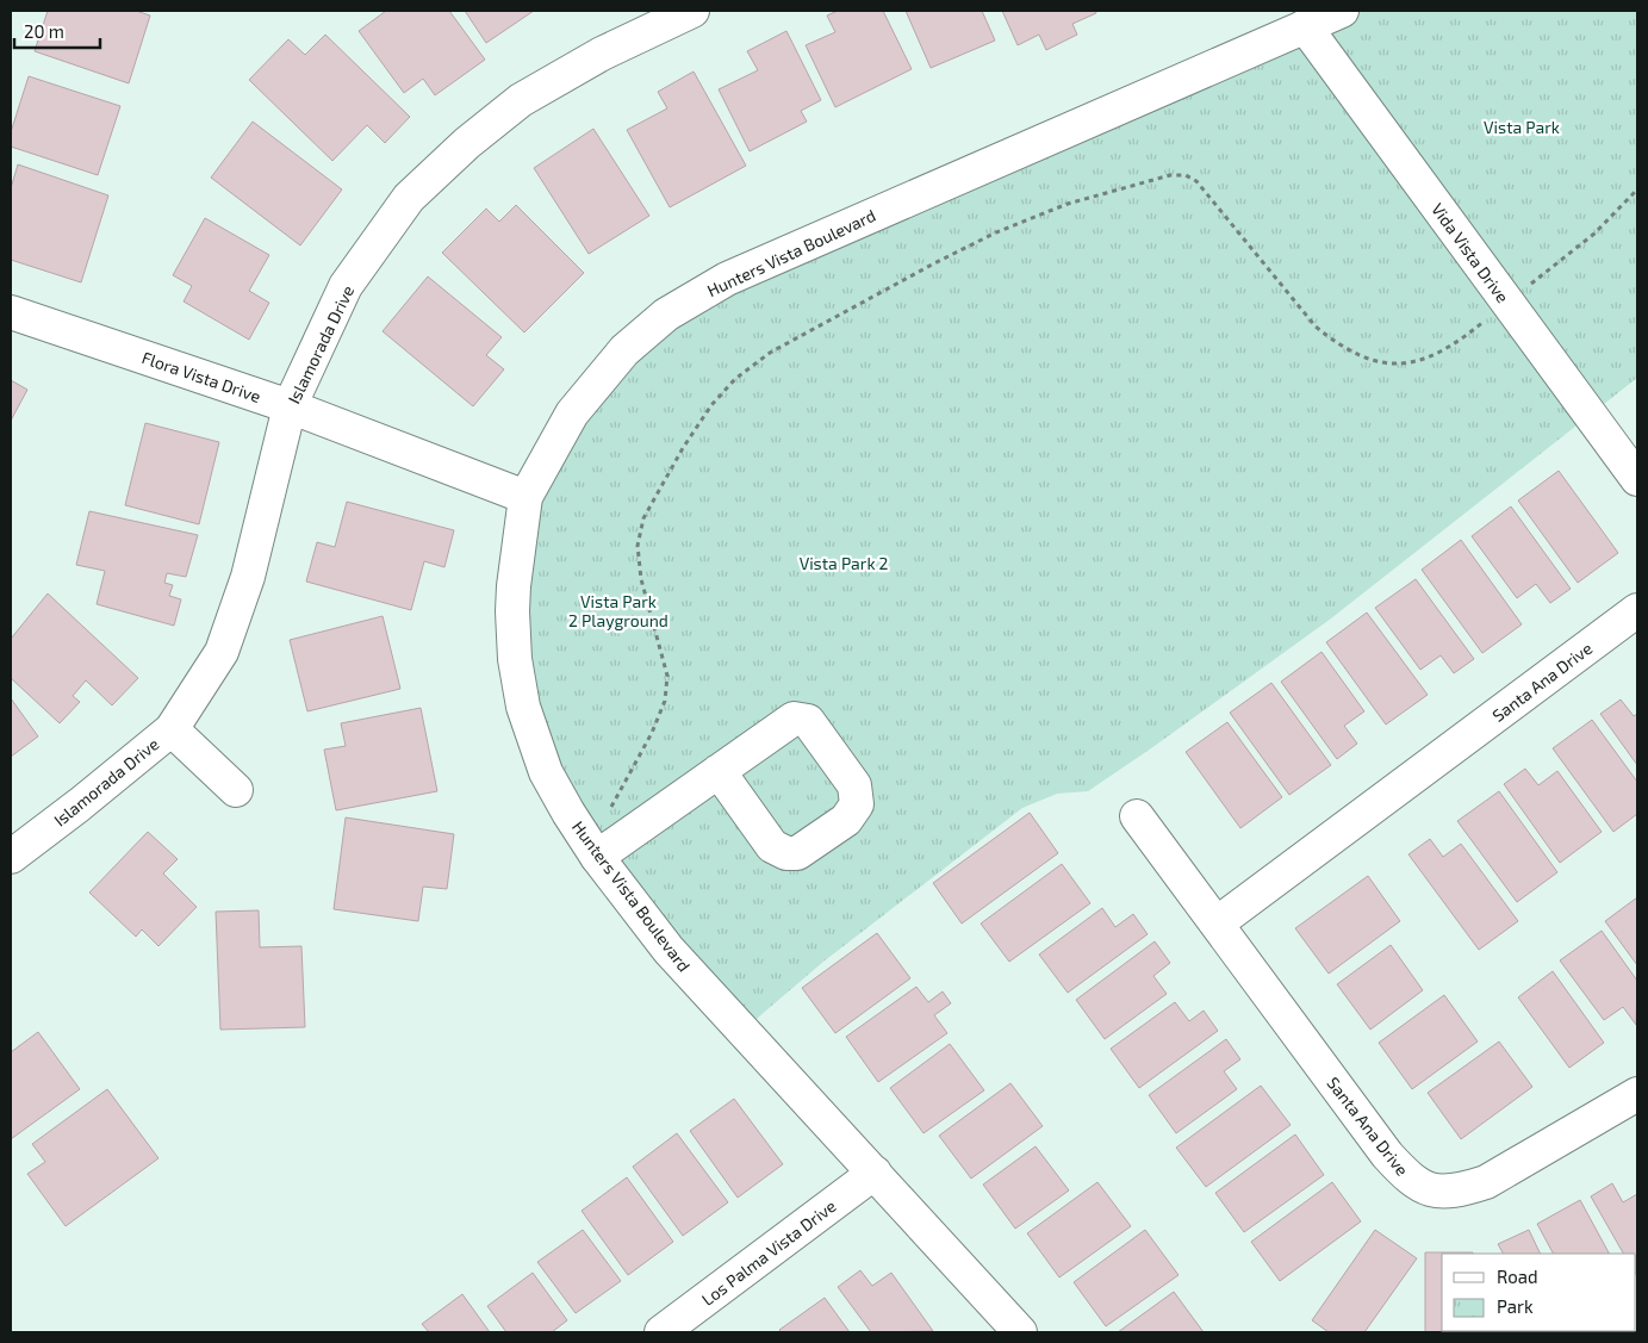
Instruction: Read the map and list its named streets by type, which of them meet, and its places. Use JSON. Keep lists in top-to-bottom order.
{
  "streets": {
    "street": [
      "Hunters Vista Boulevard",
      "Vida Vista Drive",
      "Islamorada Drive",
      "Flora Vista Drive",
      "Santa Ana Drive",
      "Los Palma Vista Drive"
    ]
  },
  "crossings": [
    ["Hunters Vista Boulevard", "Vida Vista Drive"],
    ["Hunters Vista Boulevard", "Flora Vista Drive"],
    ["Hunters Vista Boulevard", "Los Palma Vista Drive"],
    ["Islamorada Drive", "Flora Vista Drive"]
  ],
  "parks": ["Vista Park", "Vista Park 2", "Vista Park 2 Playground"],
  "legend": ["Road", "Park"],
  "scale_bar": "20 m"
}
